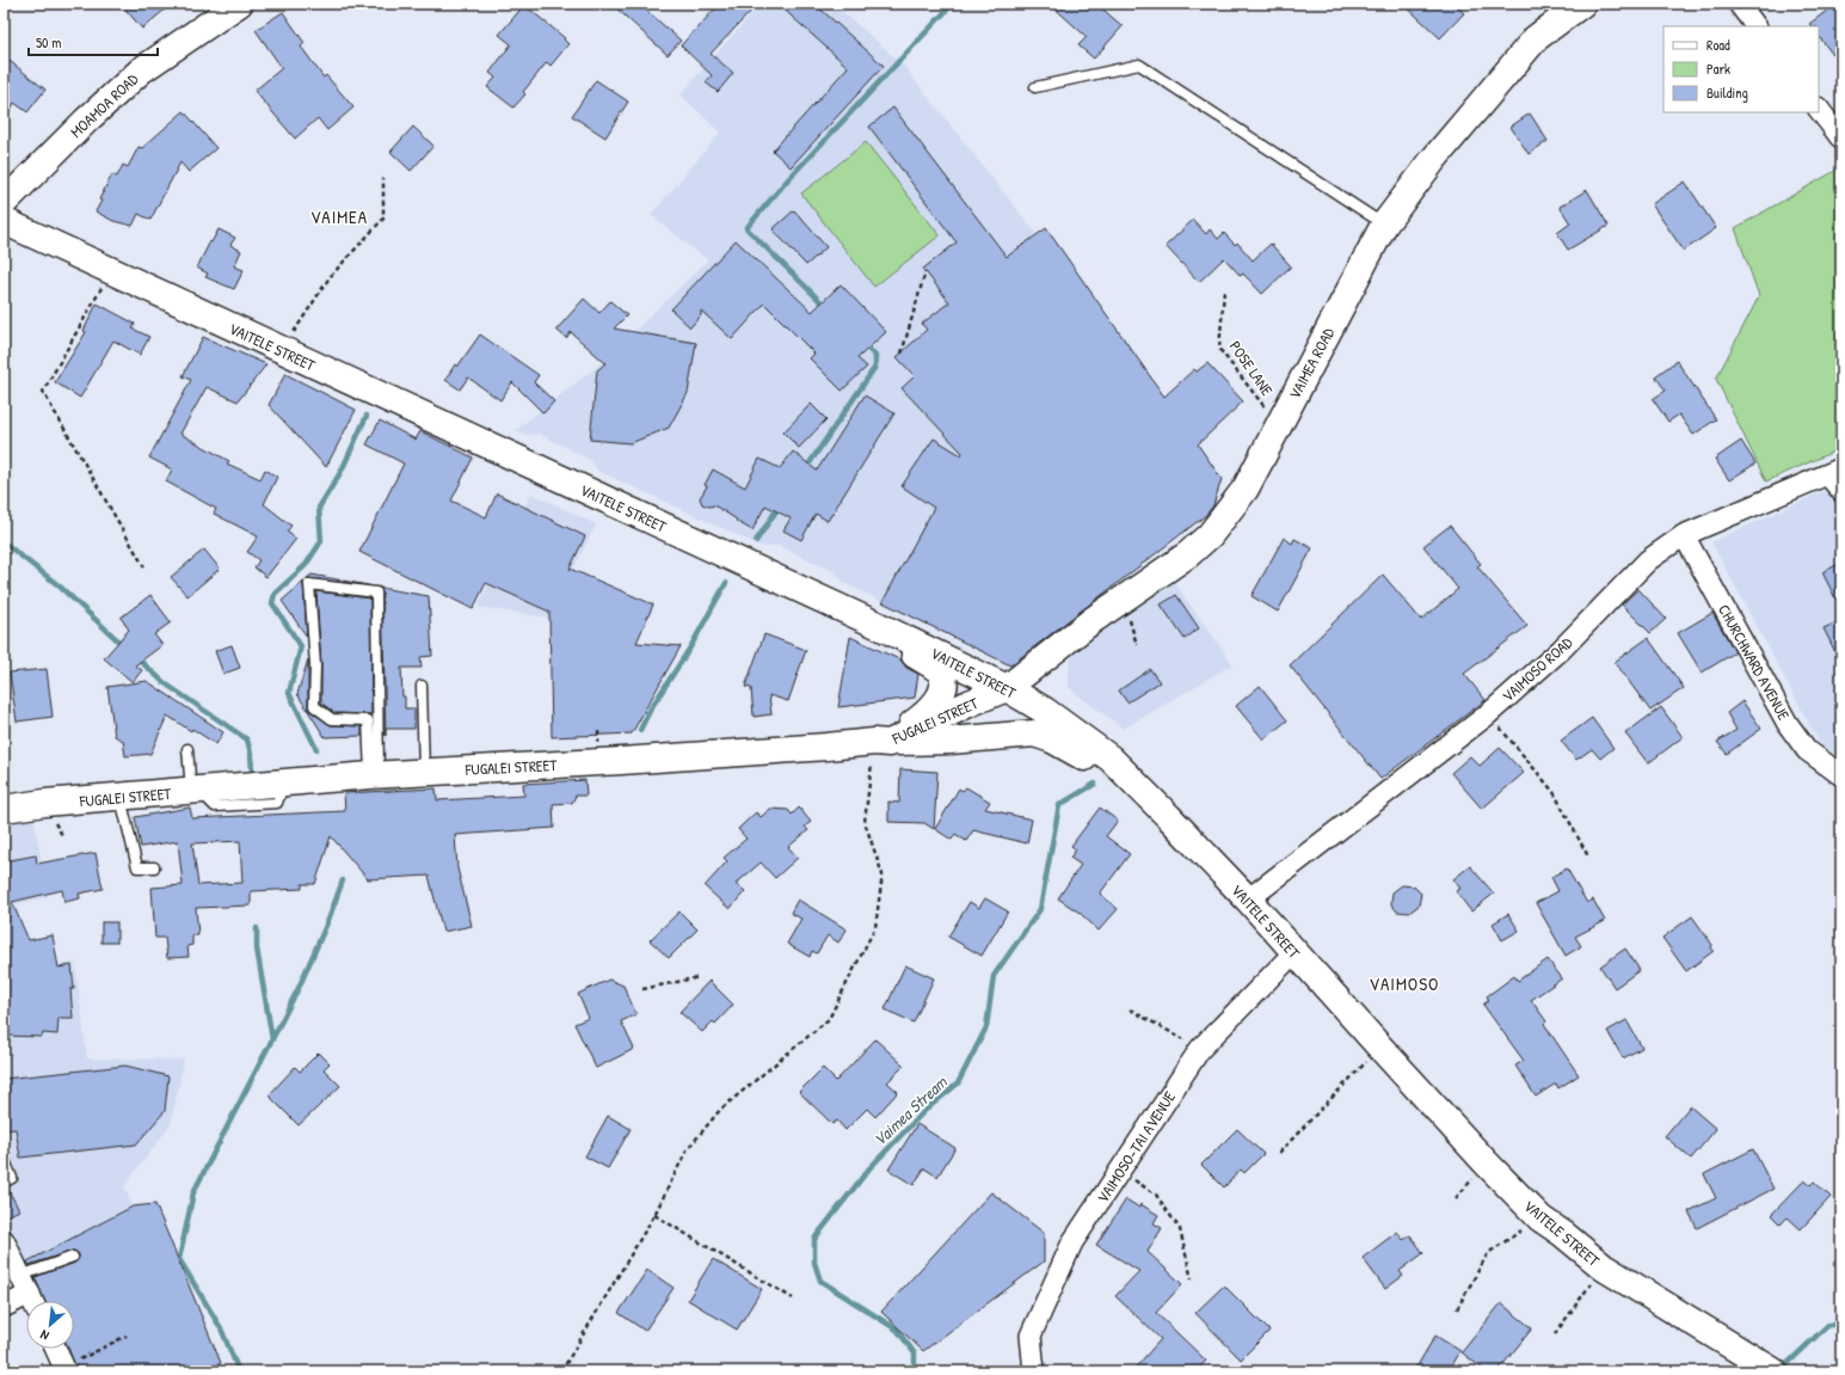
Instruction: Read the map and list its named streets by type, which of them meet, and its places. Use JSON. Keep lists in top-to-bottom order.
{
  "streets": {
    "main road": [
      "MOAMOA ROAD",
      "VAITELE STREET",
      "VAIMEA ROAD",
      "FUGALEI STREET"
    ],
    "street": ["CHURCHWARD AVENUE", "VAIMOSO ROAD", "VAIMOSO-TAI AVENUE"],
    "path": ["POSE LANE"]
  },
  "crossings": [
    ["VAITELE STREET", "VAIMEA ROAD"],
    ["VAITELE STREET", "VAIMOSO ROAD"],
    ["VAITELE STREET", "FUGALEI STREET"],
    ["VAITELE STREET", "VAIMOSO-TAI AVENUE"],
    ["VAIMEA ROAD", "POSE LANE"],
    ["VAIMEA ROAD", "FUGALEI STREET"],
    ["CHURCHWARD AVENUE", "VAIMOSO ROAD"]
  ],
  "districts": ["VAIMEA", "VAIMOSO"],
  "water": ["Vaimea Stream"],
  "legend": ["Road", "Park", "Building"],
  "scale_bar": "50 m",
  "north": "bottom left"
}
